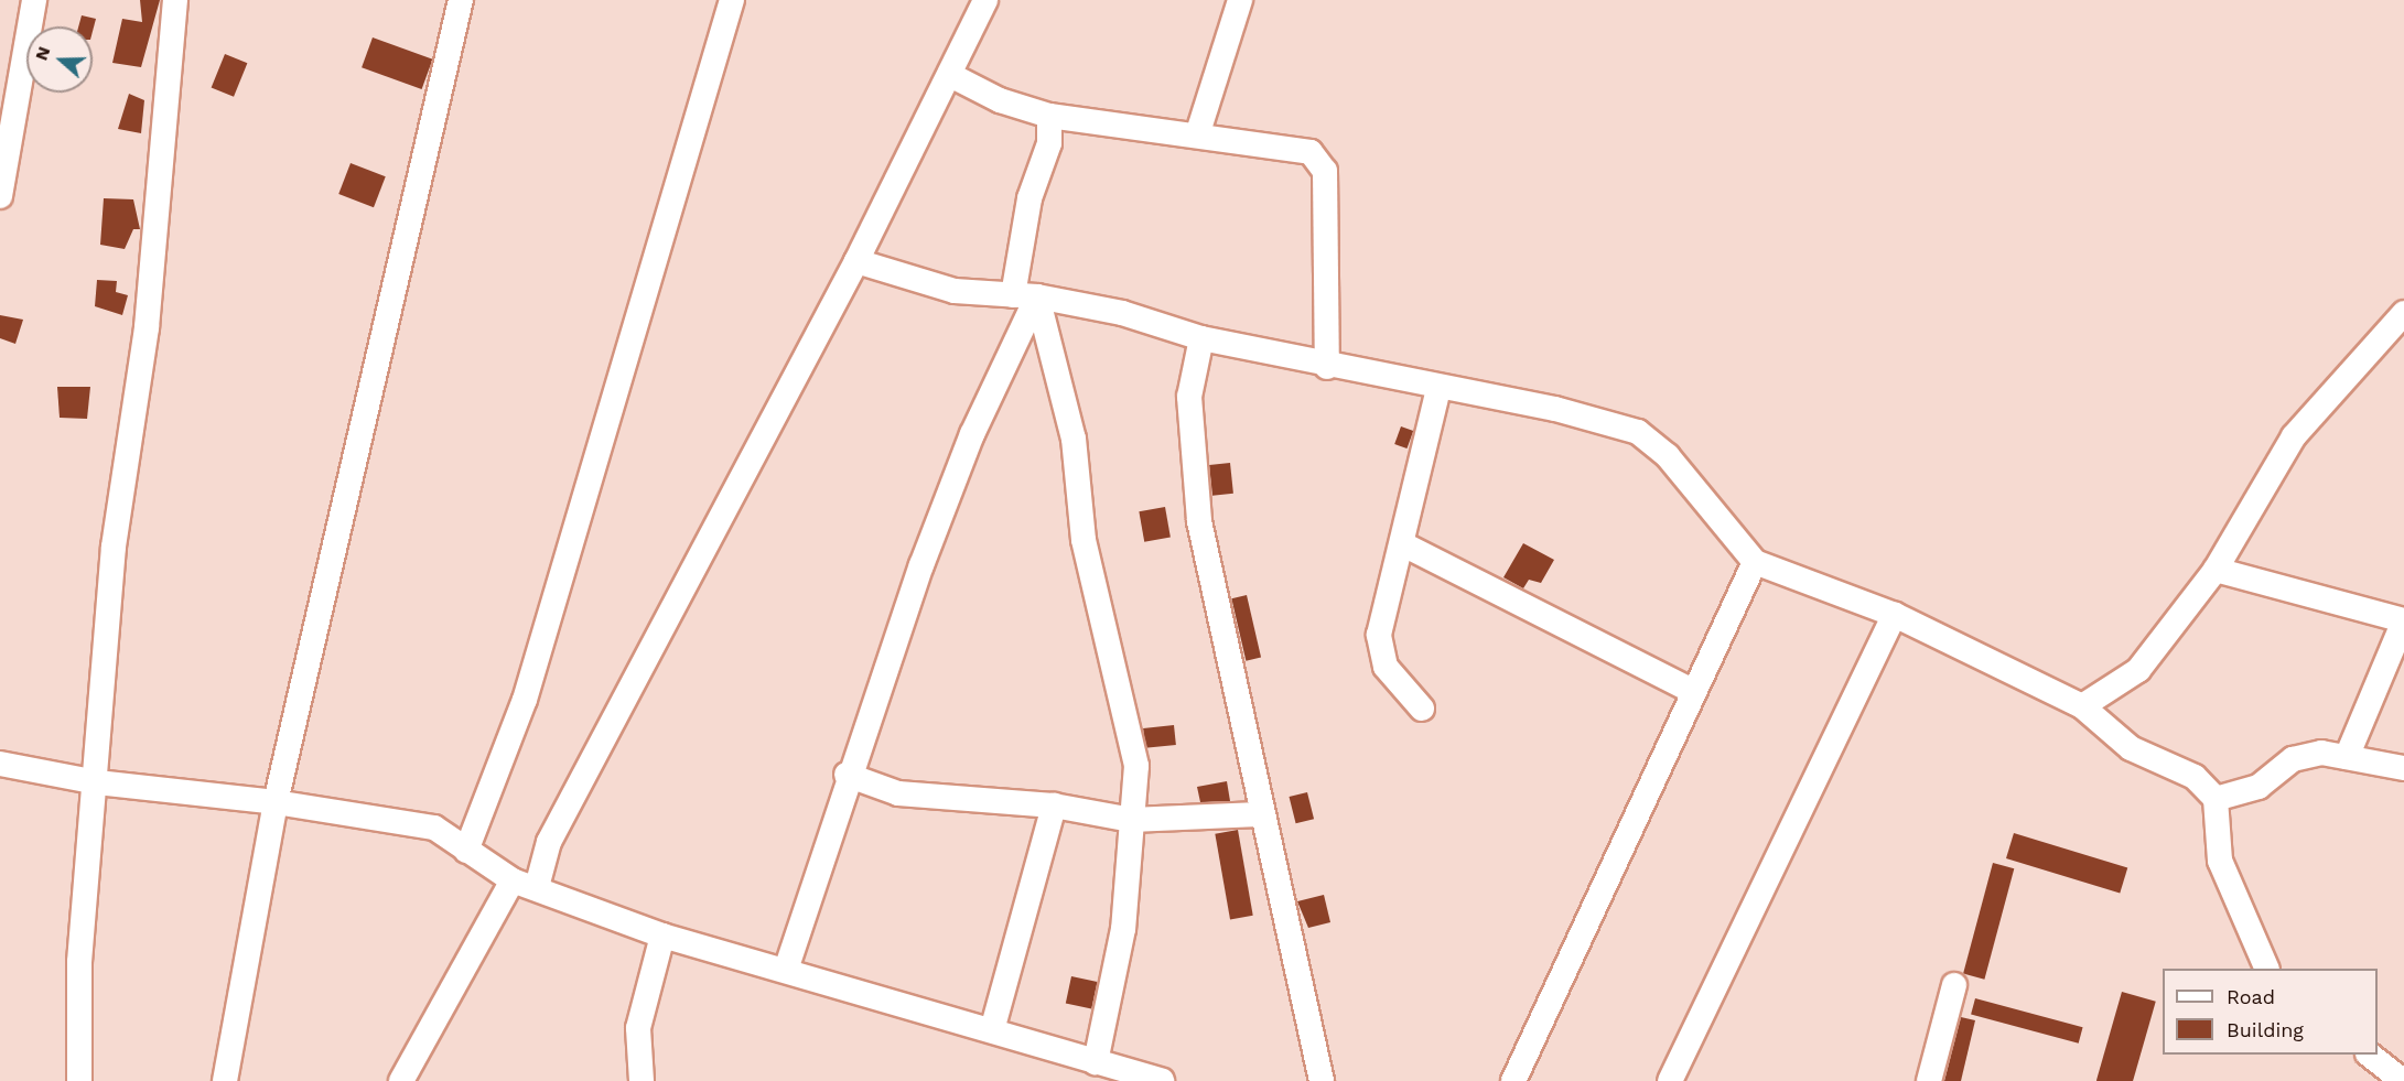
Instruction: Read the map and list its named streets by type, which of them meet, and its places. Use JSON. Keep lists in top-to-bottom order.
{
  "legend": ["Road", "Building"],
  "north": "left"
}
